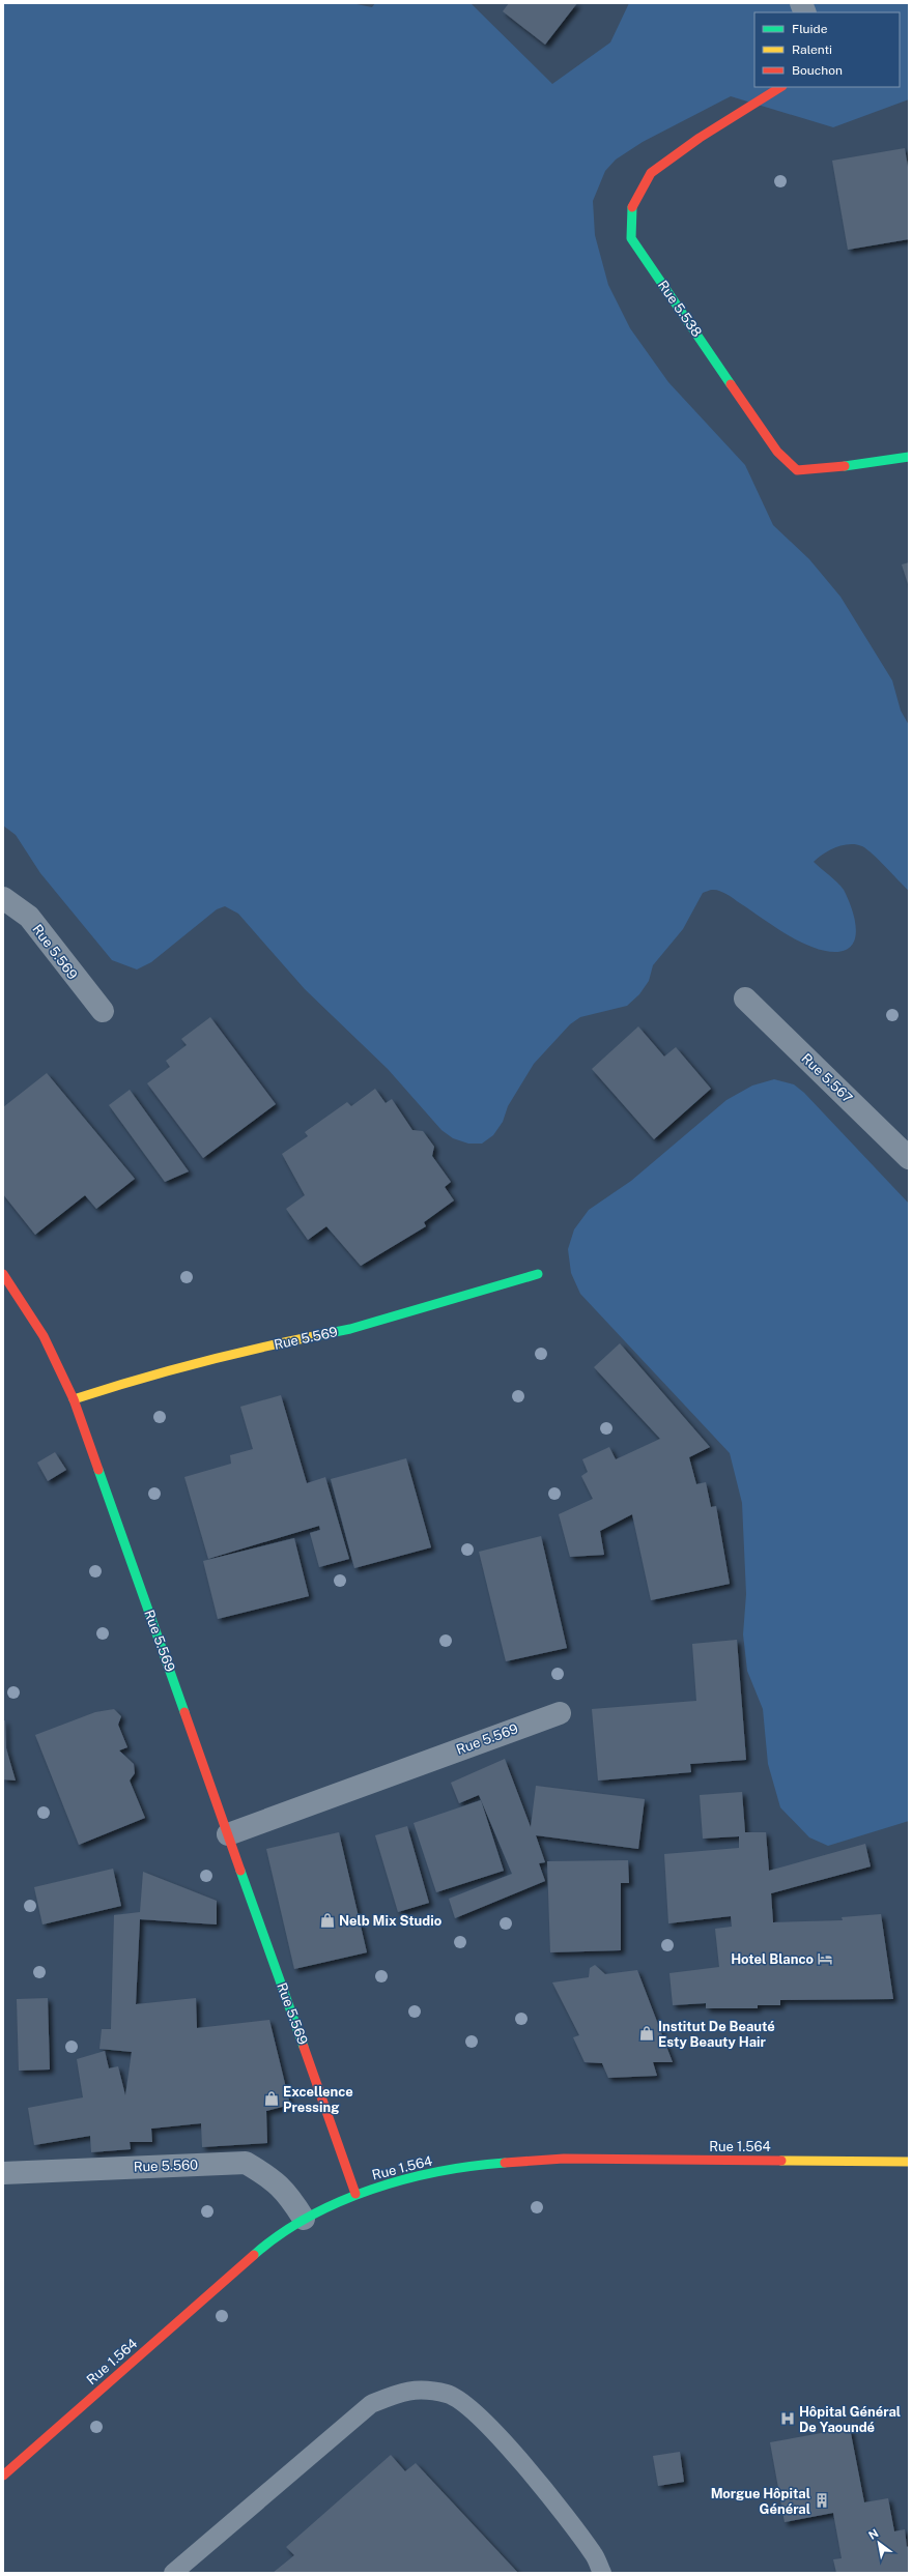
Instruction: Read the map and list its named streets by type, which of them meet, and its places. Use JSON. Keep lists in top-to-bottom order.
{
  "streets": {
    "street": [
      "Rue 5.538",
      "Rue 5.569",
      "Rue 5.567",
      "Rue 1.564",
      "Rue 5.560"
    ]
  },
  "crossings": [
    ["Rue 5.569", "Rue 1.564"],
    ["Rue 1.564", "Rue 5.560"]
  ],
  "places": {
    "shop": ["Nelb Mix Studio", "Institut De Beauté Esty Beauty Hair", "Excellence Pressing"],
    "hotel": ["Hotel Blanco"],
    "hospital": ["Hôpital Général De Yaoundé"],
    "building": ["Morgue Hôpital Général"]
  },
  "legend": ["Fluide", "Ralenti", "Bouchon"],
  "north": "top left"
}
